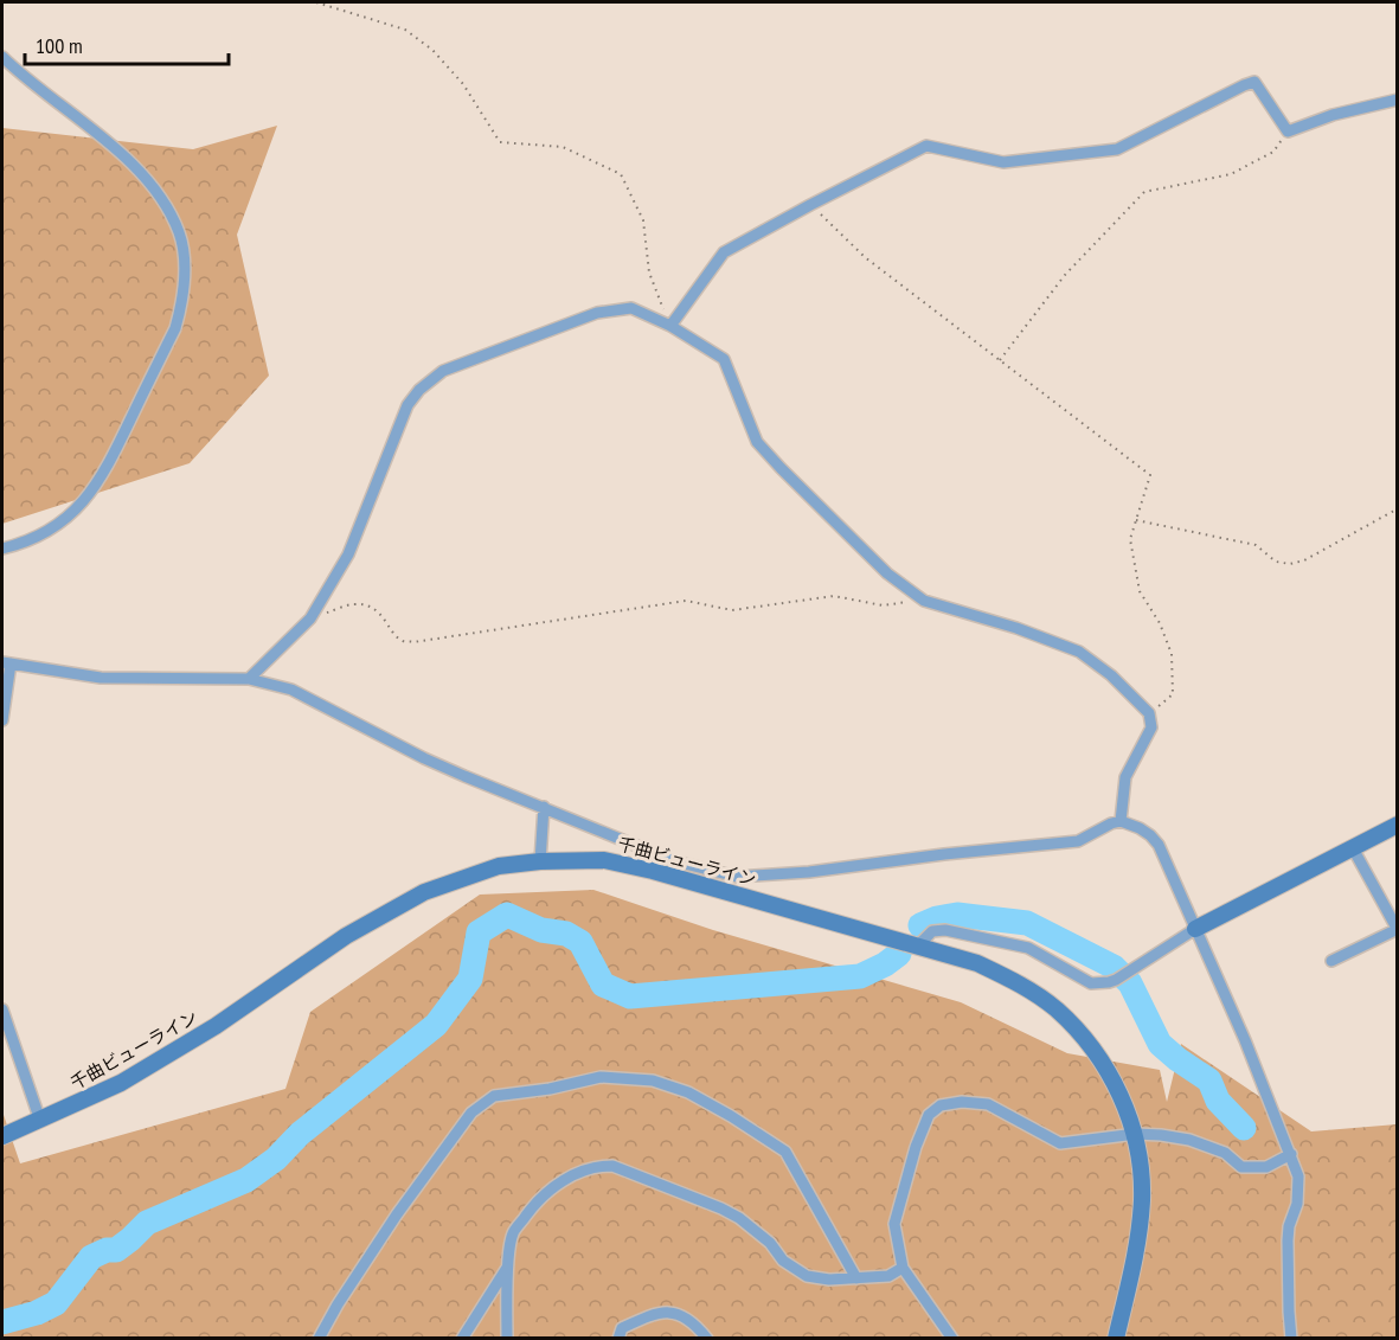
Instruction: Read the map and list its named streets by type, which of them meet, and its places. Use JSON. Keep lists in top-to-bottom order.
{
  "streets": {
    "street": ["千曲ビューライン"]
  },
  "scale_bar": "100 m"
}
